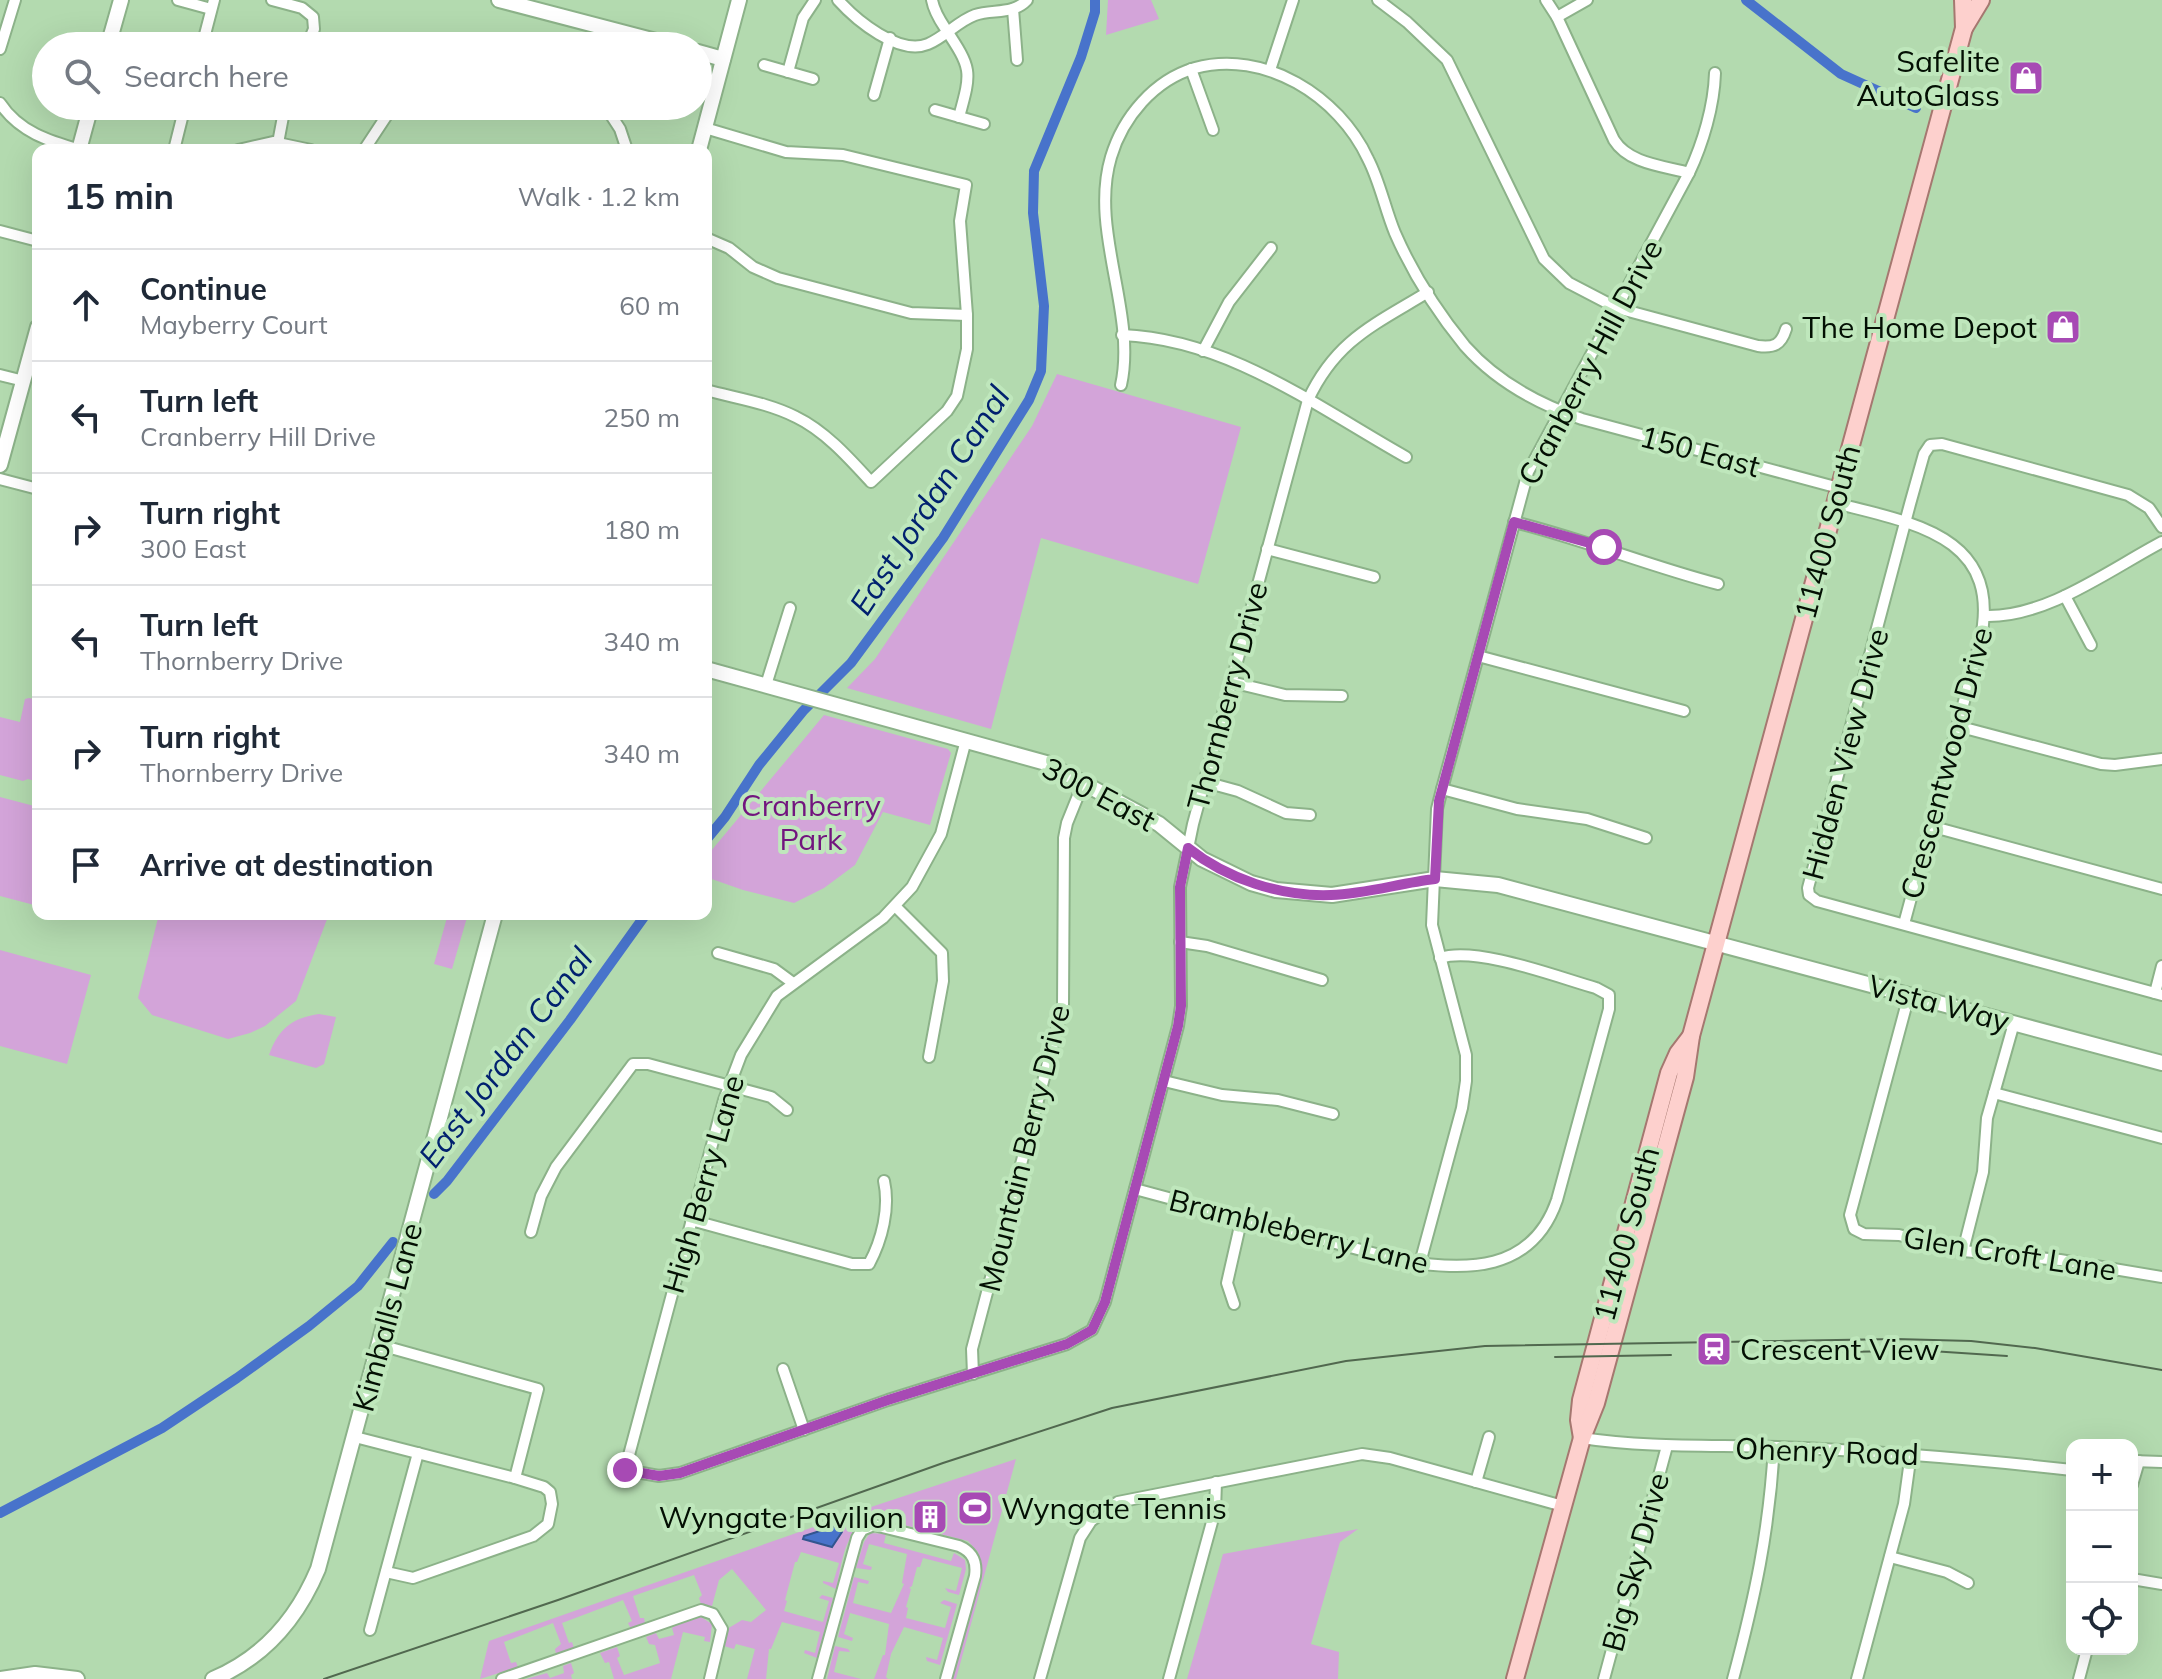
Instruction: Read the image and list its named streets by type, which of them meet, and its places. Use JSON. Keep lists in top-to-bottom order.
{
  "streets": {
    "main road": ["11400 South"],
    "street": [
      "Cranberry Hill Drive",
      "150 East",
      "Thornberry Drive",
      "Hidden View Drive",
      "Crescentwood Drive",
      "300 East",
      "Vista Way",
      "Mountain Berry Drive",
      "High Berry Lane",
      "Brambleberry Lane",
      "Glen Croft Lane",
      "Kimballs Lane",
      "Ohenry Road",
      "Big Sky Drive"
    ]
  },
  "crossings": [
    ["Cranberry Hill Drive", "150 East"],
    ["Cranberry Hill Drive", "300 East"],
    ["Cranberry Hill Drive", "Brambleberry Lane"],
    ["150 East", "11400 South"],
    ["150 East", "Thornberry Drive"],
    ["150 East", "Crescentwood Drive"],
    ["11400 South", "Crescentwood Drive"],
    ["11400 South", "300 East"],
    ["11400 South", "Vista Way"],
    ["11400 South", "Ohenry Road"],
    ["Thornberry Drive", "300 East"],
    ["Thornberry Drive", "Mountain Berry Drive"],
    ["Thornberry Drive", "High Berry Lane"],
    ["Thornberry Drive", "Brambleberry Lane"],
    ["Hidden View Drive", "Crescentwood Drive"],
    ["300 East", "Vista Way"],
    ["300 East", "Mountain Berry Drive"],
    ["300 East", "High Berry Lane"],
    ["Vista Way", "Glen Croft Lane"],
    ["Ohenry Road", "Big Sky Drive"]
  ],
  "water": ["East Jordan Canal"],
  "parks": ["Cranberry Park"],
  "places": {
    "shop": ["Safelite AutoGlass", "The Home Depot"],
    "station": ["Crescent View"],
    "sports": ["Wyngate Tennis"],
    "building": ["Wyngate Pavilion"]
  },
  "page": {
    "search": "Search here",
    "heading": ["15 min", "Walk · 1.2 km"],
    "list": [
      ["Continue", "Mayberry Court", "60 m"],
      ["Turn left", "Cranberry Hill Drive", "250 m"],
      ["Turn right", "300 East", "180 m"],
      ["Turn left", "Thornberry Drive", "340 m"],
      ["Turn right", "Thornberry Drive", "340 m"],
      "Arrive at destination"
    ],
    "map_buttons": ["+", "−"]
  }
}
